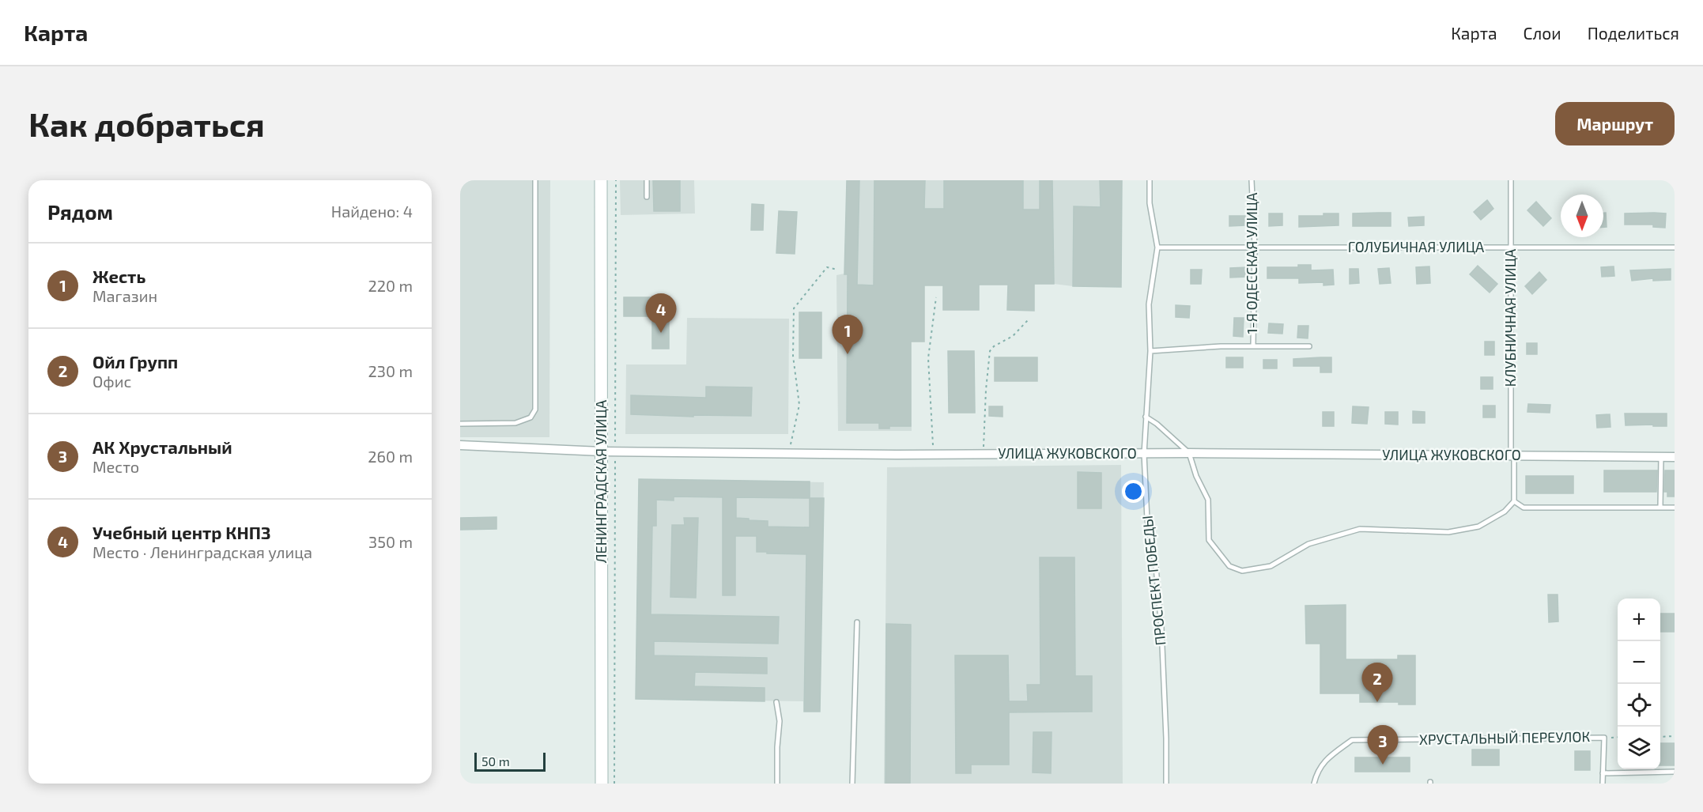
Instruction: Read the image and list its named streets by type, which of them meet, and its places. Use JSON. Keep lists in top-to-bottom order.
{
  "streets": {
    "main road": ["ЛЕНИНГРАДСКАЯ УЛИЦА"],
    "street": ["УЛИЦА ЖУКОВСКОГО"],
    "lane": [
      "ГОЛУБИЧНАЯ УЛИЦА",
      "1-Я ОДЕССКАЯ УЛИЦА",
      "КЛУБНИЧНАЯ УЛИЦА",
      "ПРОСПЕКТ ПОБЕДЫ",
      "ХРУСТАЛЬНЫЙ ПЕРЕУЛОК"
    ]
  },
  "crossings": [
    ["ГОЛУБИЧНАЯ УЛИЦА", "1-Я ОДЕССКАЯ УЛИЦА"],
    ["ГОЛУБИЧНАЯ УЛИЦА", "КЛУБНИЧНАЯ УЛИЦА"],
    ["ГОЛУБИЧНАЯ УЛИЦА", "ПРОСПЕКТ ПОБЕДЫ"],
    ["КЛУБНИЧНАЯ УЛИЦА", "УЛИЦА ЖУКОВСКОГО"],
    ["УЛИЦА ЖУКОВСКОГО", "ЛЕНИНГРАДСКАЯ УЛИЦА"],
    ["УЛИЦА ЖУКОВСКОГО", "ПРОСПЕКТ ПОБЕДЫ"]
  ],
  "scale_bar": "50 m",
  "north": "bottom",
  "page": {
    "header": "Карта",
    "nav": ["Карта", "Слои", "Поделиться"],
    "buttons": "Маршрут",
    "title": "Как добраться",
    "heading": ["Рядом", "Найдено: 4"],
    "list": [
      {
        "mark": "1",
        "name": "Жесть",
        "note": "Магазин",
        "value": "220 m"
      },
      {
        "mark": "2",
        "name": "Ойл Групп",
        "note": "Офис",
        "value": "230 m"
      },
      {
        "mark": "3",
        "name": "АК Хрустальный",
        "note": "Место",
        "value": "260 m"
      },
      {
        "mark": "4",
        "name": "Учебный центр КНПЗ",
        "note": "Место · Ленинградская улица",
        "value": "350 m"
      }
    ],
    "pins": [
      "4",
      "1",
      "2",
      "3"
    ],
    "map_buttons": ["+", "−"],
    "scale": "50 m"
  }
}
